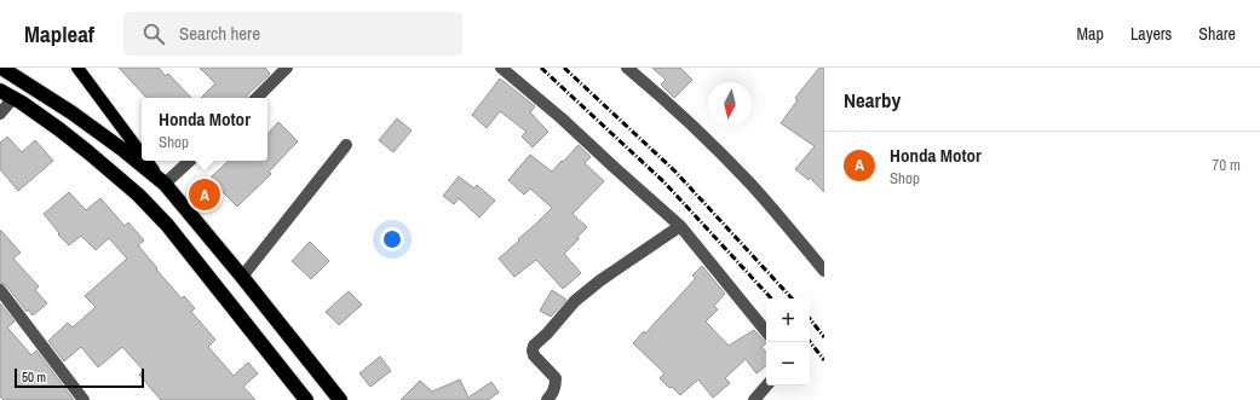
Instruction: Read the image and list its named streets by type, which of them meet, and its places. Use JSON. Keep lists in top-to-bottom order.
{
  "scale_bar": "50 m",
  "north": "bottom",
  "page": {
    "header": "Mapleaf",
    "search": "Search here",
    "nav": ["Map", "Layers", "Share"],
    "heading": "Nearby",
    "popup": ["Honda Motor", "Shop"],
    "list": [
      {
        "mark": "A",
        "name": "Honda Motor",
        "note": "Shop",
        "value": "70 m"
      }
    ],
    "pins": "A",
    "map_buttons": ["+", "−"],
    "scale": "50 m"
  }
}
